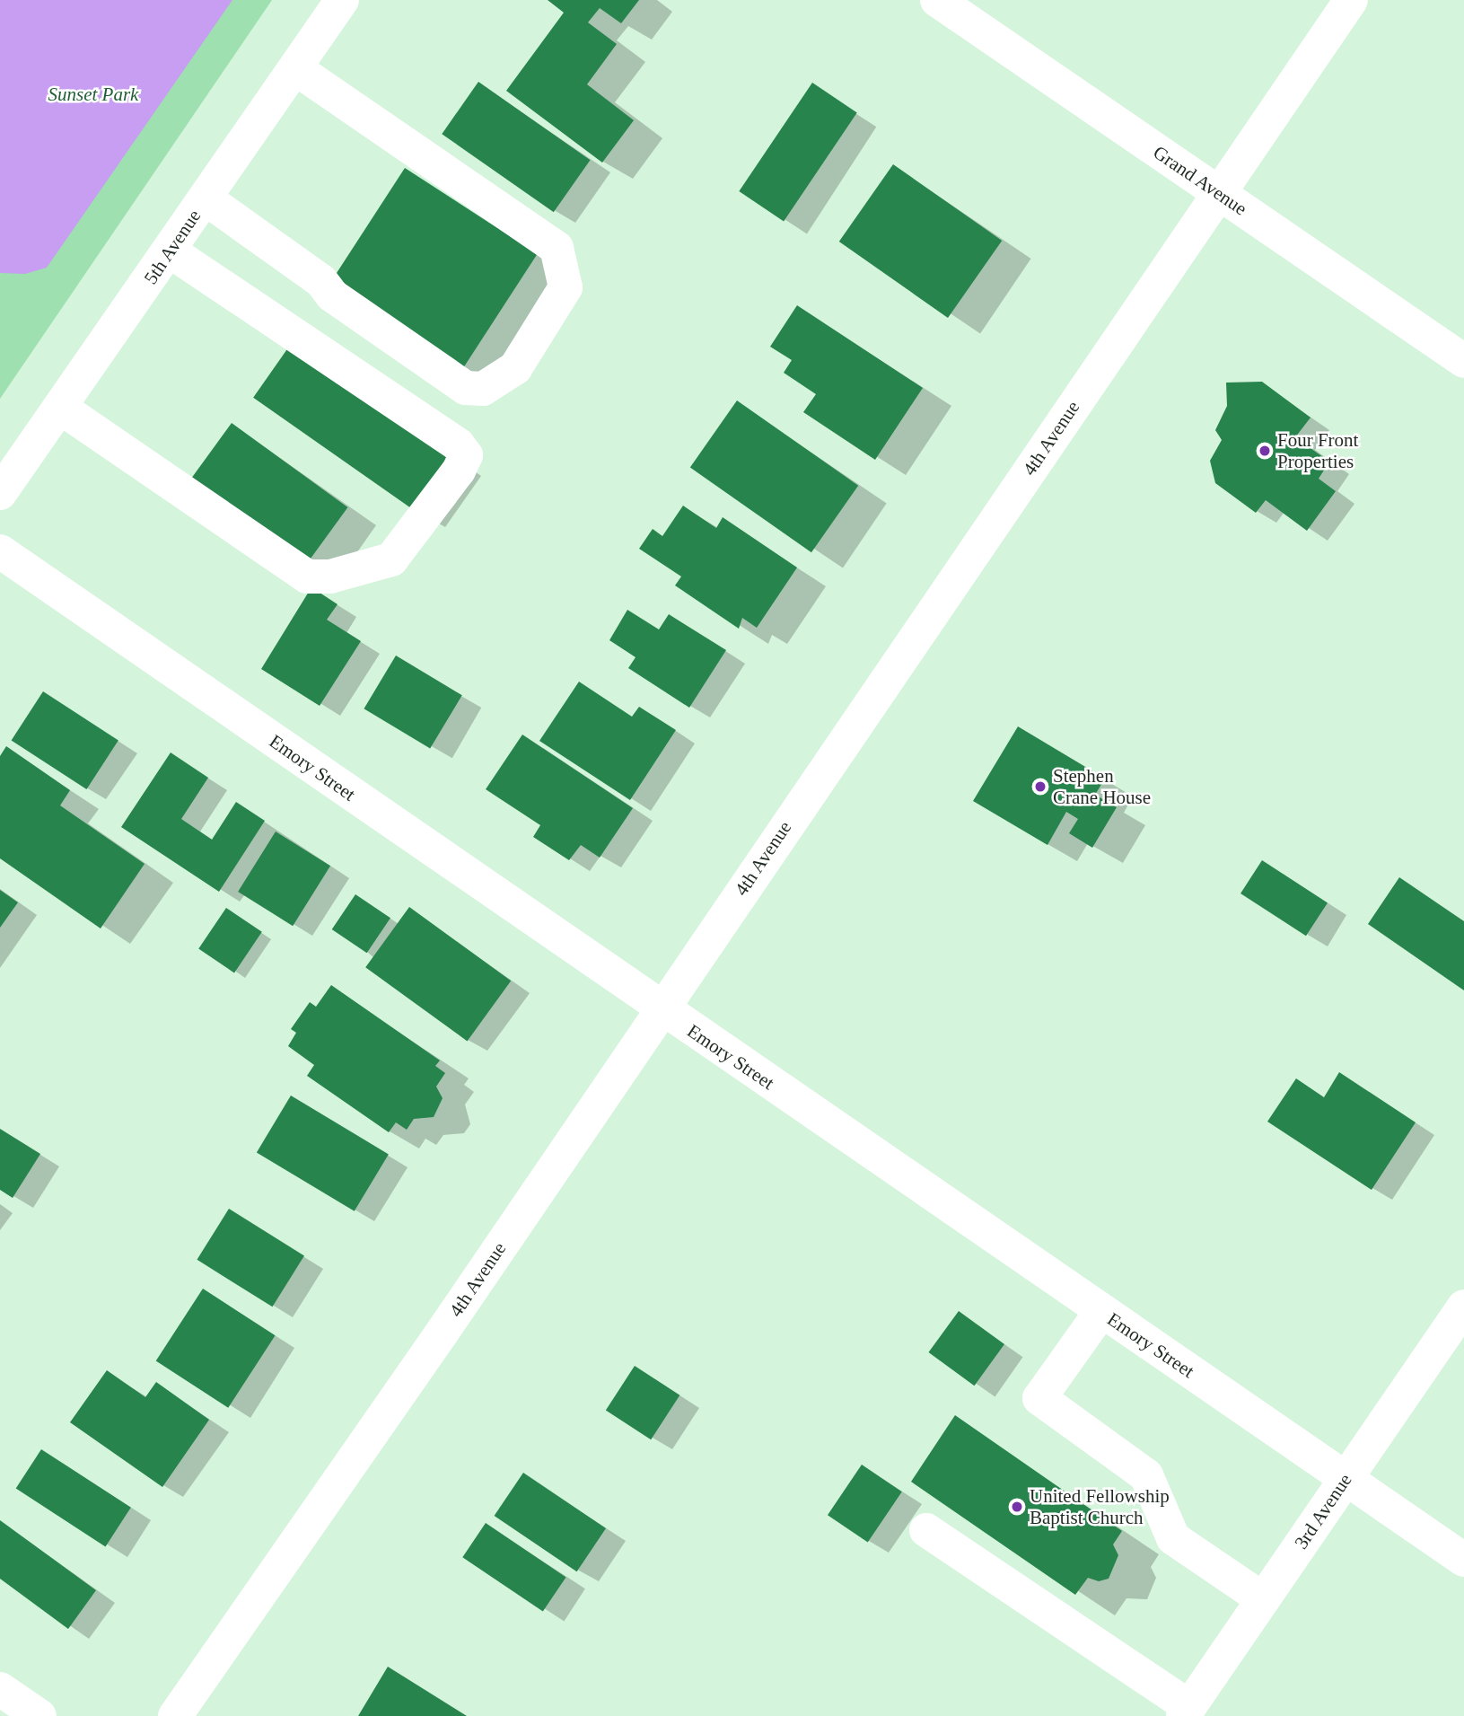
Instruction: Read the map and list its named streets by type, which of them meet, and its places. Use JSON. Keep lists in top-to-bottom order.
{
  "streets": {
    "street": [
      "Grand Avenue",
      "5th Avenue",
      "4th Avenue",
      "Emory Street",
      "3rd Avenue"
    ]
  },
  "crossings": [
    ["Grand Avenue", "4th Avenue"],
    ["4th Avenue", "Emory Street"],
    ["Emory Street", "3rd Avenue"]
  ],
  "parks": ["Sunset Park"],
  "places": ["Four Front Properties", "Stephen Crane House", "United Fellowship Baptist Church"]
}
